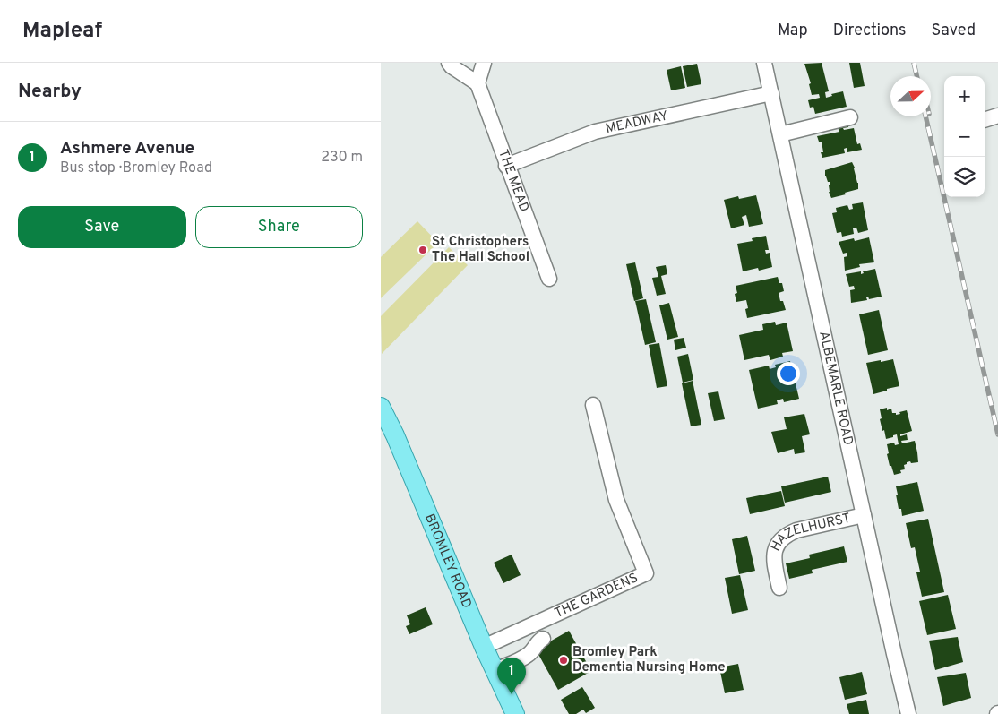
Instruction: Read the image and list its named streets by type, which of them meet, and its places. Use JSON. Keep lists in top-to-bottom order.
{
  "streets": {
    "main road": ["BROMLEY ROAD"],
    "street": [
      "MEADWAY",
      "THE MEAD",
      "ALBEMARLE ROAD",
      "HAZELHURST",
      "THE GARDENS"
    ]
  },
  "crossings": [
    ["MEADWAY", "THE MEAD"],
    ["MEADWAY", "ALBEMARLE ROAD"],
    ["ALBEMARLE ROAD", "HAZELHURST"],
    ["BROMLEY ROAD", "THE GARDENS"]
  ],
  "places": ["St Christophers The Hall School", "Bromley Park Dementia Nursing Home"],
  "north": "right",
  "page": {
    "header": "Mapleaf",
    "nav": ["Map", "Directions", "Saved"],
    "heading": "Nearby",
    "map_buttons": ["+", "−"],
    "list": [
      {
        "mark": "1",
        "name": "Ashmere Avenue",
        "note": "Bus stop · Bromley Road",
        "value": "230 m"
      }
    ],
    "buttons": ["Save", "Share"],
    "pins": "1"
  }
}
